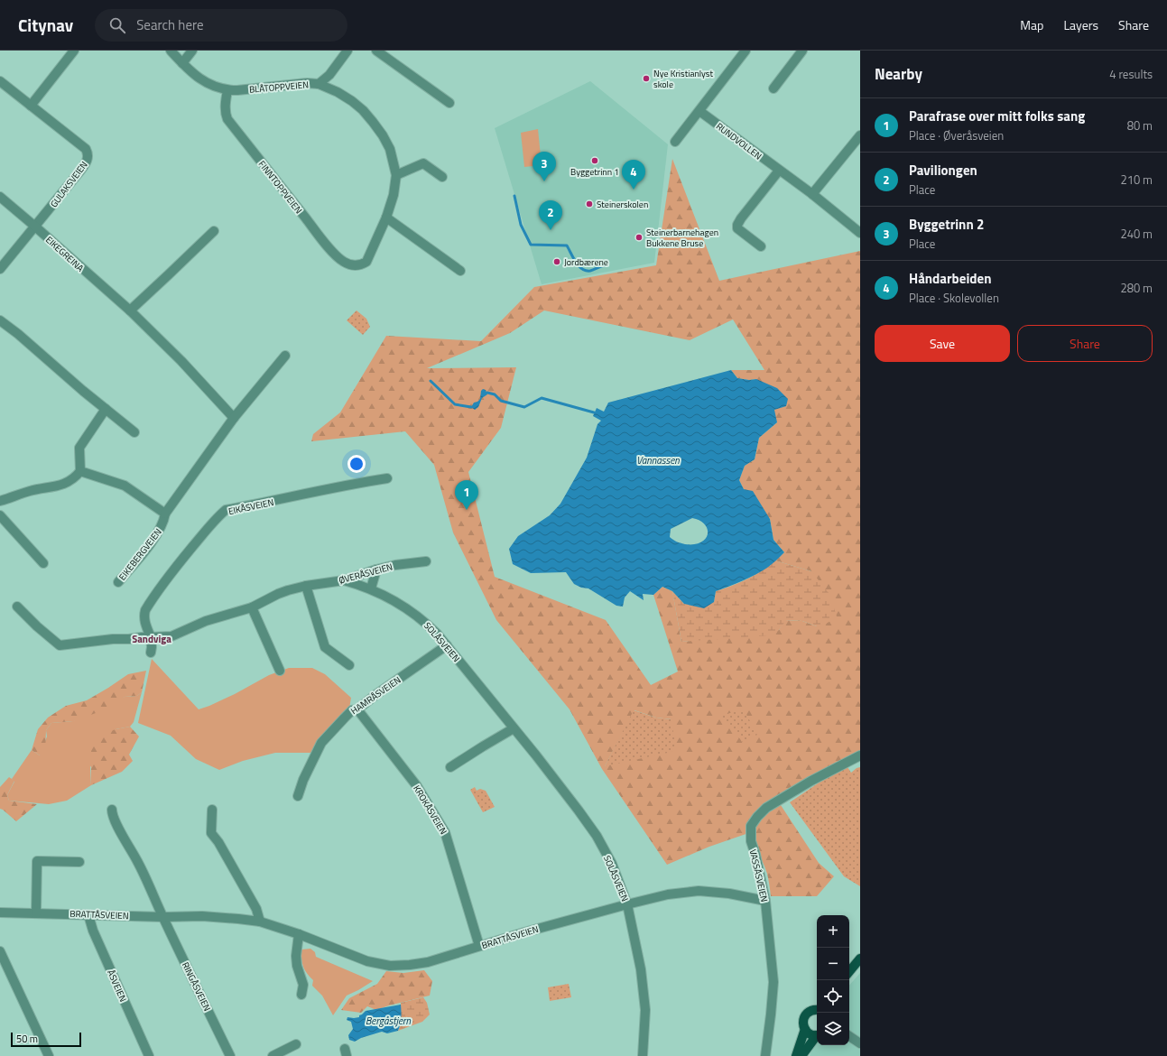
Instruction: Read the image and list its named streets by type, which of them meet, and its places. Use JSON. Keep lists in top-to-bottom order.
{
  "streets": {
    "street": [
      "BLÅTOPPVEIEN",
      "RUNDVOLLEN",
      "GULAKSVEIEN",
      "FINNTOPPVEIEN",
      "EIKEGREINA",
      "EIKÅSVEIEN",
      "EIKEBERGVEIEN",
      "ØVERÅSVEIEN",
      "SOLÅSVEIEN",
      "HAMRÅSVEIEN",
      "KROKÅSVEIEN",
      "VASSÅSVEIEN",
      "BRATTÅSVEIEN",
      "ÅSVEIEN",
      "RINGÅSVEIEN"
    ]
  },
  "crossings": [
    ["BLÅTOPPVEIEN", "FINNTOPPVEIEN"],
    ["GULAKSVEIEN", "EIKEGREINA"],
    ["EIKÅSVEIEN", "ØVERÅSVEIEN"],
    ["ØVERÅSVEIEN", "SOLÅSVEIEN"],
    ["SOLÅSVEIEN", "HAMRÅSVEIEN"],
    ["SOLÅSVEIEN", "BRATTÅSVEIEN"],
    ["HAMRÅSVEIEN", "KROKÅSVEIEN"],
    ["KROKÅSVEIEN", "BRATTÅSVEIEN"],
    ["VASSÅSVEIEN", "BRATTÅSVEIEN"],
    ["BRATTÅSVEIEN", "ÅSVEIEN"],
    ["BRATTÅSVEIEN", "RINGÅSVEIEN"]
  ],
  "districts": ["Sandviga"],
  "water": ["Vannassen", "Bergåstjern"],
  "places": [
    "Nye Kristianlyst skole",
    "Byggetrinn 1",
    "Steinerskolen",
    "Steinerbarnehagen Bukkene Bruse",
    "Jordbærene"
  ],
  "scale_bar": "50 m",
  "page": {
    "header": "Citynav",
    "search": "Search here",
    "nav": ["Map", "Layers", "Share"],
    "heading": ["Nearby", "4 results"],
    "list": [
      {
        "mark": "1",
        "name": "Parafrase over mitt folks sang",
        "note": "Place · Øveråsveien",
        "value": "80 m"
      },
      {
        "mark": "2",
        "name": "Paviliongen",
        "note": "Place",
        "value": "210 m"
      },
      {
        "mark": "3",
        "name": "Byggetrinn 2",
        "note": "Place",
        "value": "240 m"
      },
      {
        "mark": "4",
        "name": "Håndarbeiden",
        "note": "Place · Skolevollen",
        "value": "280 m"
      }
    ],
    "pins": [
      "3",
      "4",
      "2",
      "1"
    ],
    "buttons": ["Save", "Share"],
    "map_buttons": ["+", "−"],
    "scale": "50 m"
  }
}
